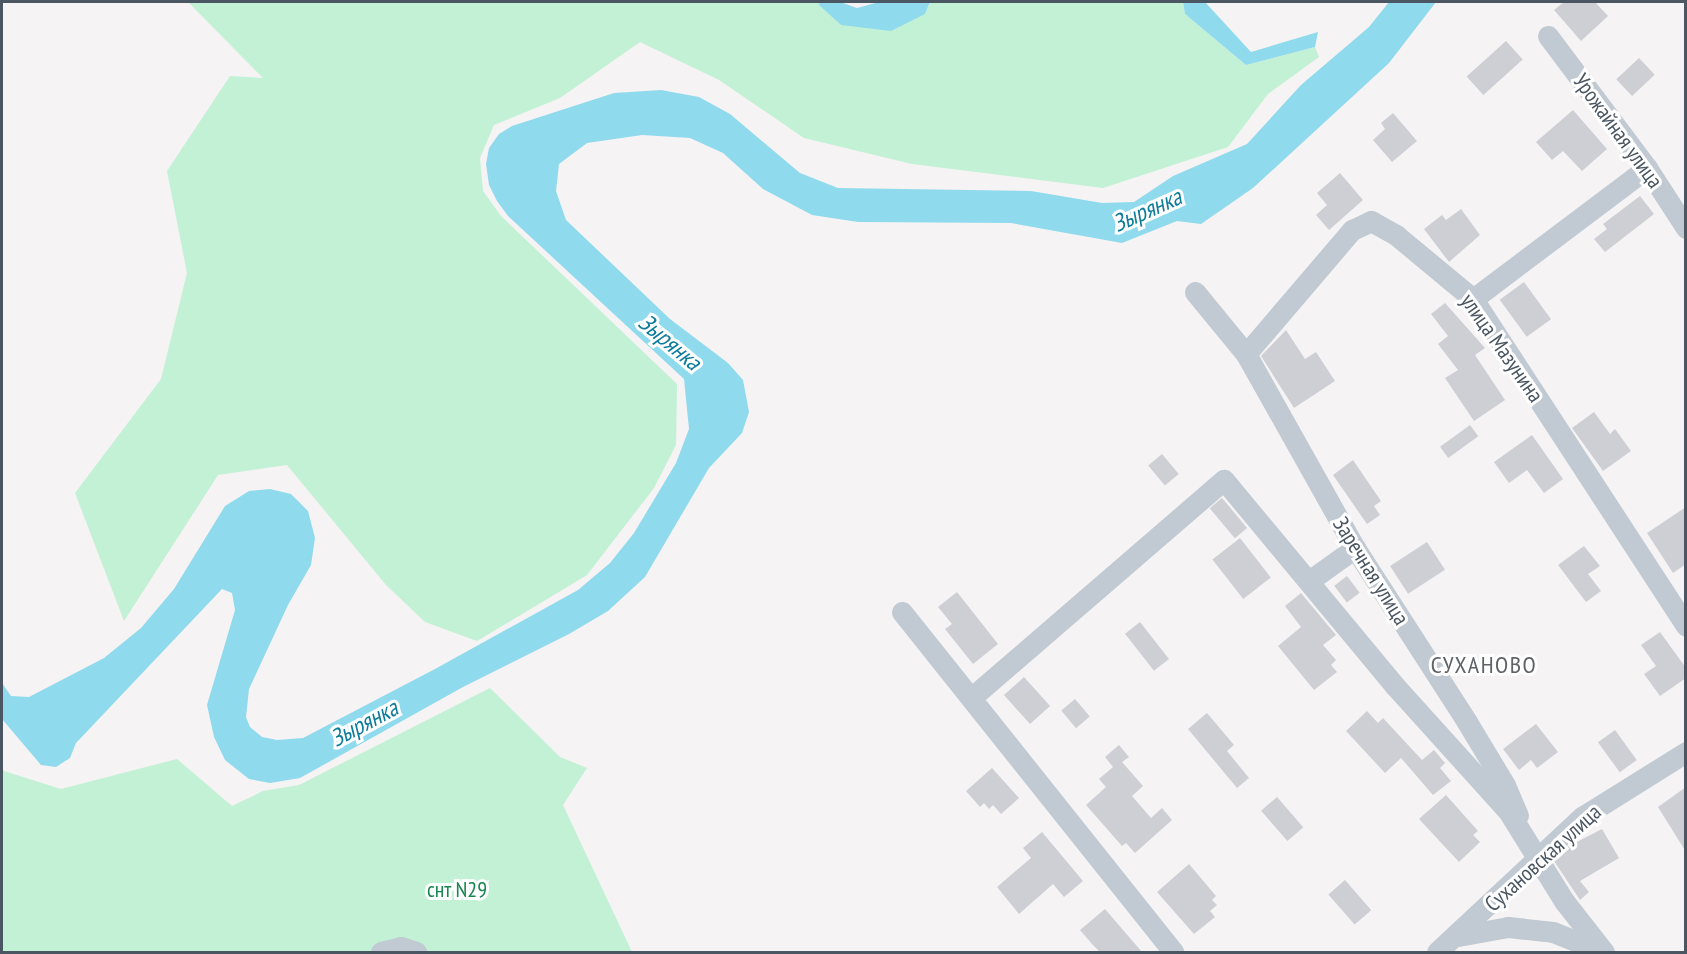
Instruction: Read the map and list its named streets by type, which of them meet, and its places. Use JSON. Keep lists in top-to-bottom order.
{
  "streets": {
    "street": [
      "Урожайная улица",
      "улица Мазунина",
      "Заречная улица",
      "Сухановская улица"
    ]
  },
  "crossings": [
    ["улица Мазунина", "Заречная улица"],
    ["Заречная улица", "Сухановская улица"]
  ],
  "districts": ["СУХАНОВО"],
  "water": ["Зырянка"],
  "parks": ["снт N29"]
}
